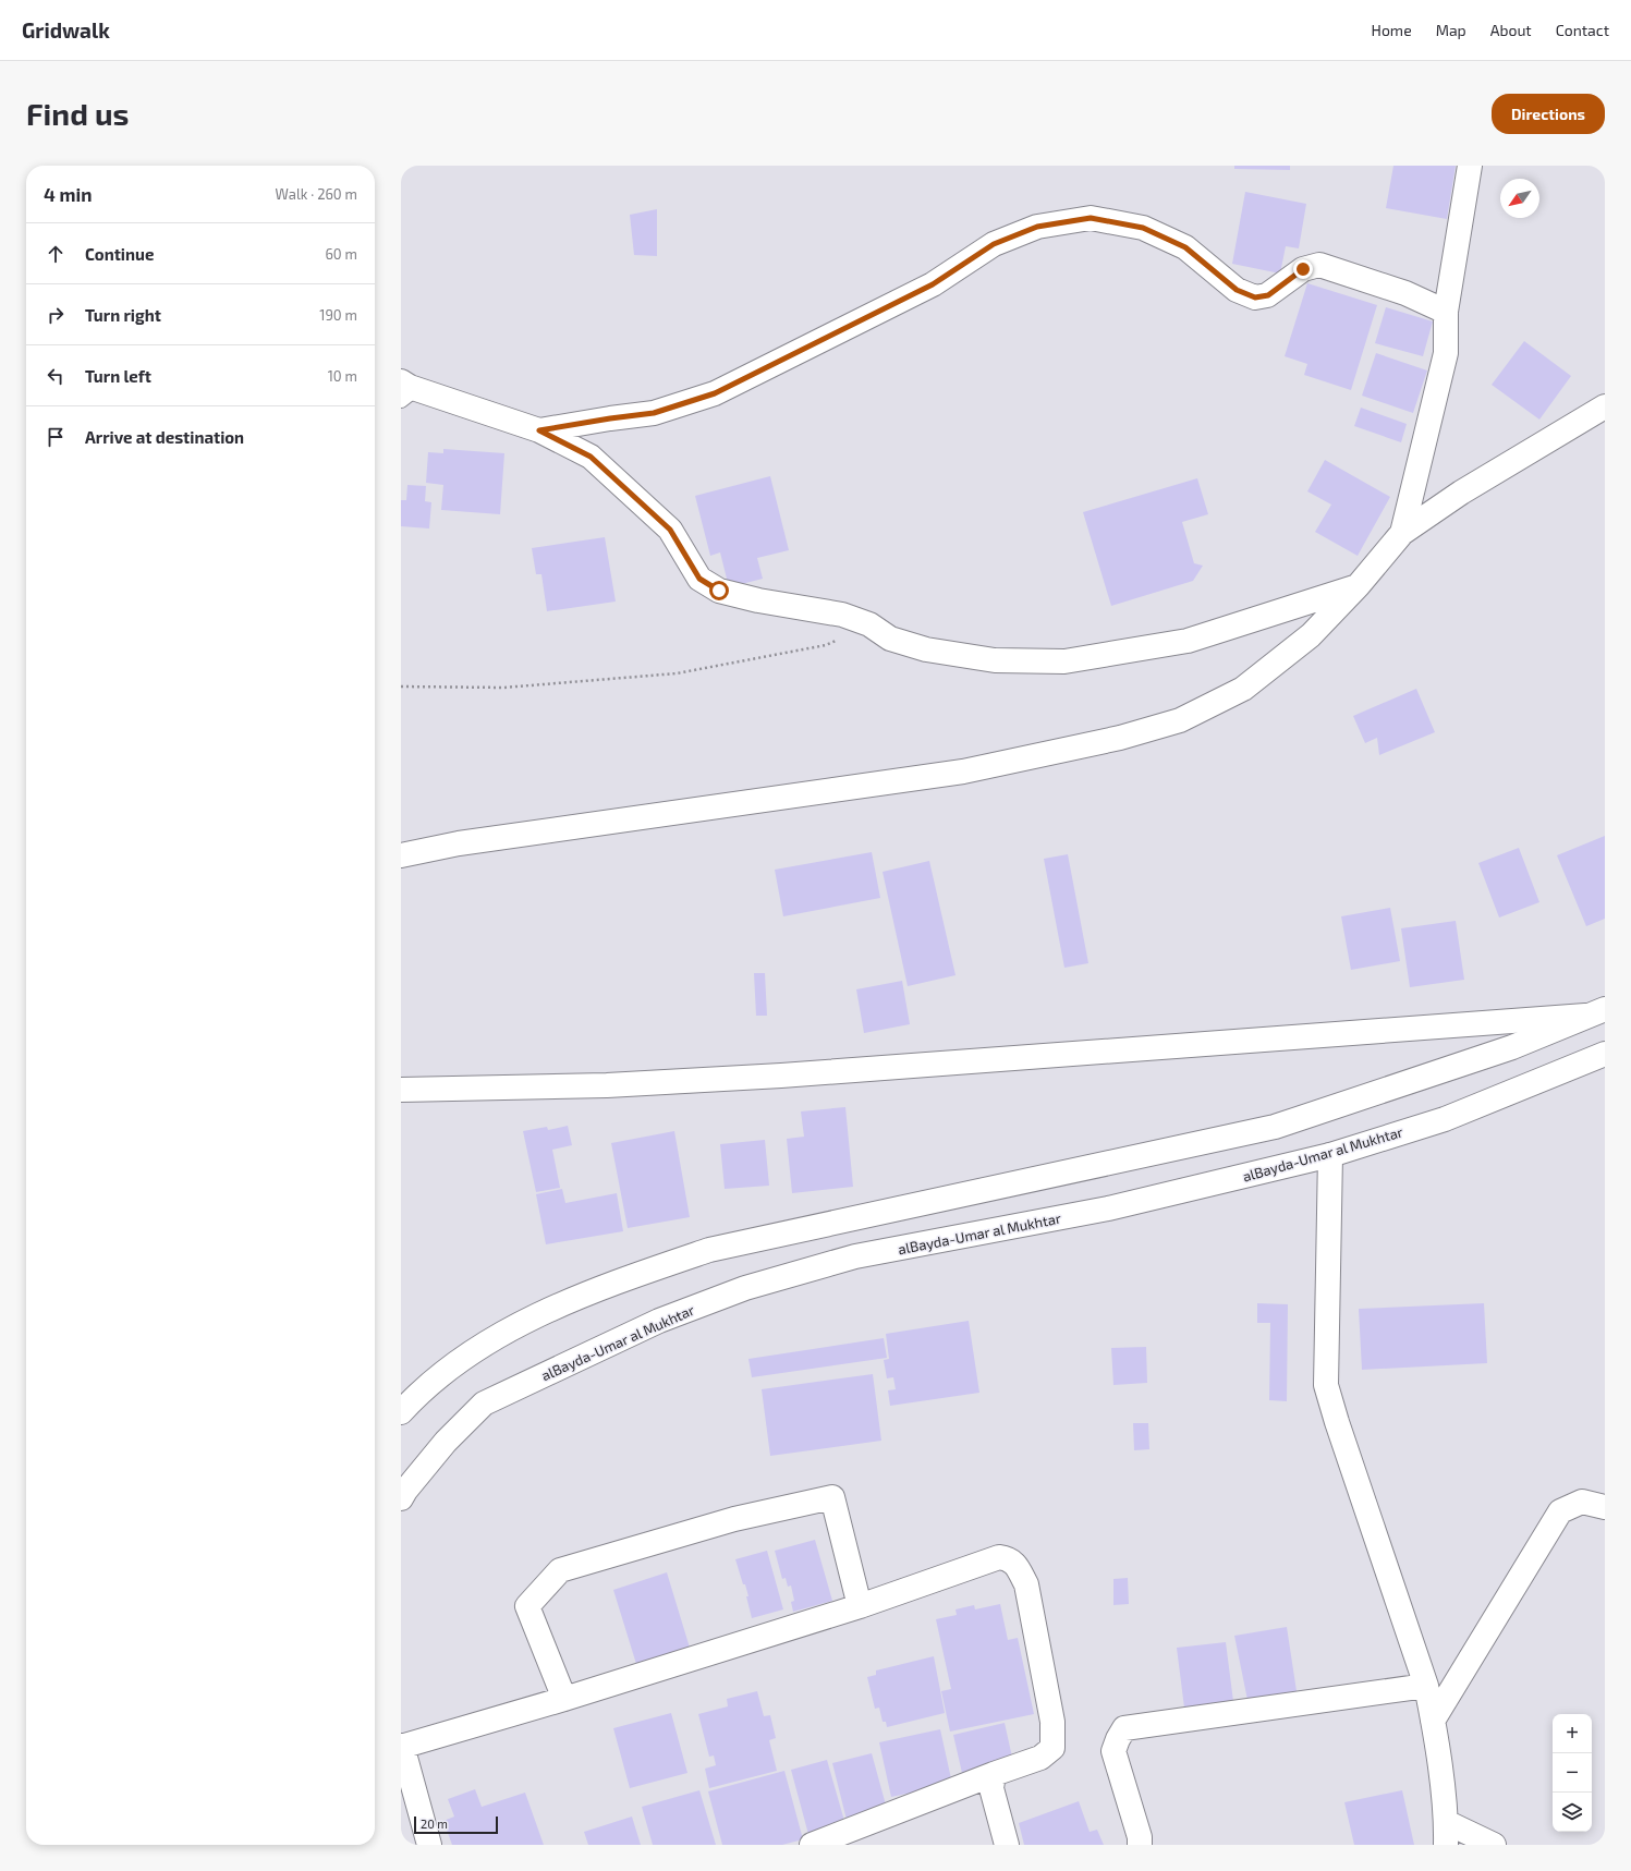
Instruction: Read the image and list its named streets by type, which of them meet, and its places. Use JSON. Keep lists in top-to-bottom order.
{
  "streets": {
    "street": ["alBayda-Umar al Mukhtar"]
  },
  "scale_bar": "20 m",
  "north": "bottom left",
  "page": {
    "header": "Gridwalk",
    "nav": [
      "Home",
      "Map",
      "About",
      "Contact"
    ],
    "buttons": "Directions",
    "title": "Find us",
    "heading": ["4 min", "Walk · 260 m"],
    "list": [
      ["Continue", "60 m"],
      ["Turn right", "190 m"],
      ["Turn left", "10 m"],
      "Arrive at destination"
    ],
    "map_buttons": ["+", "−"],
    "scale": "20 m"
  }
}
